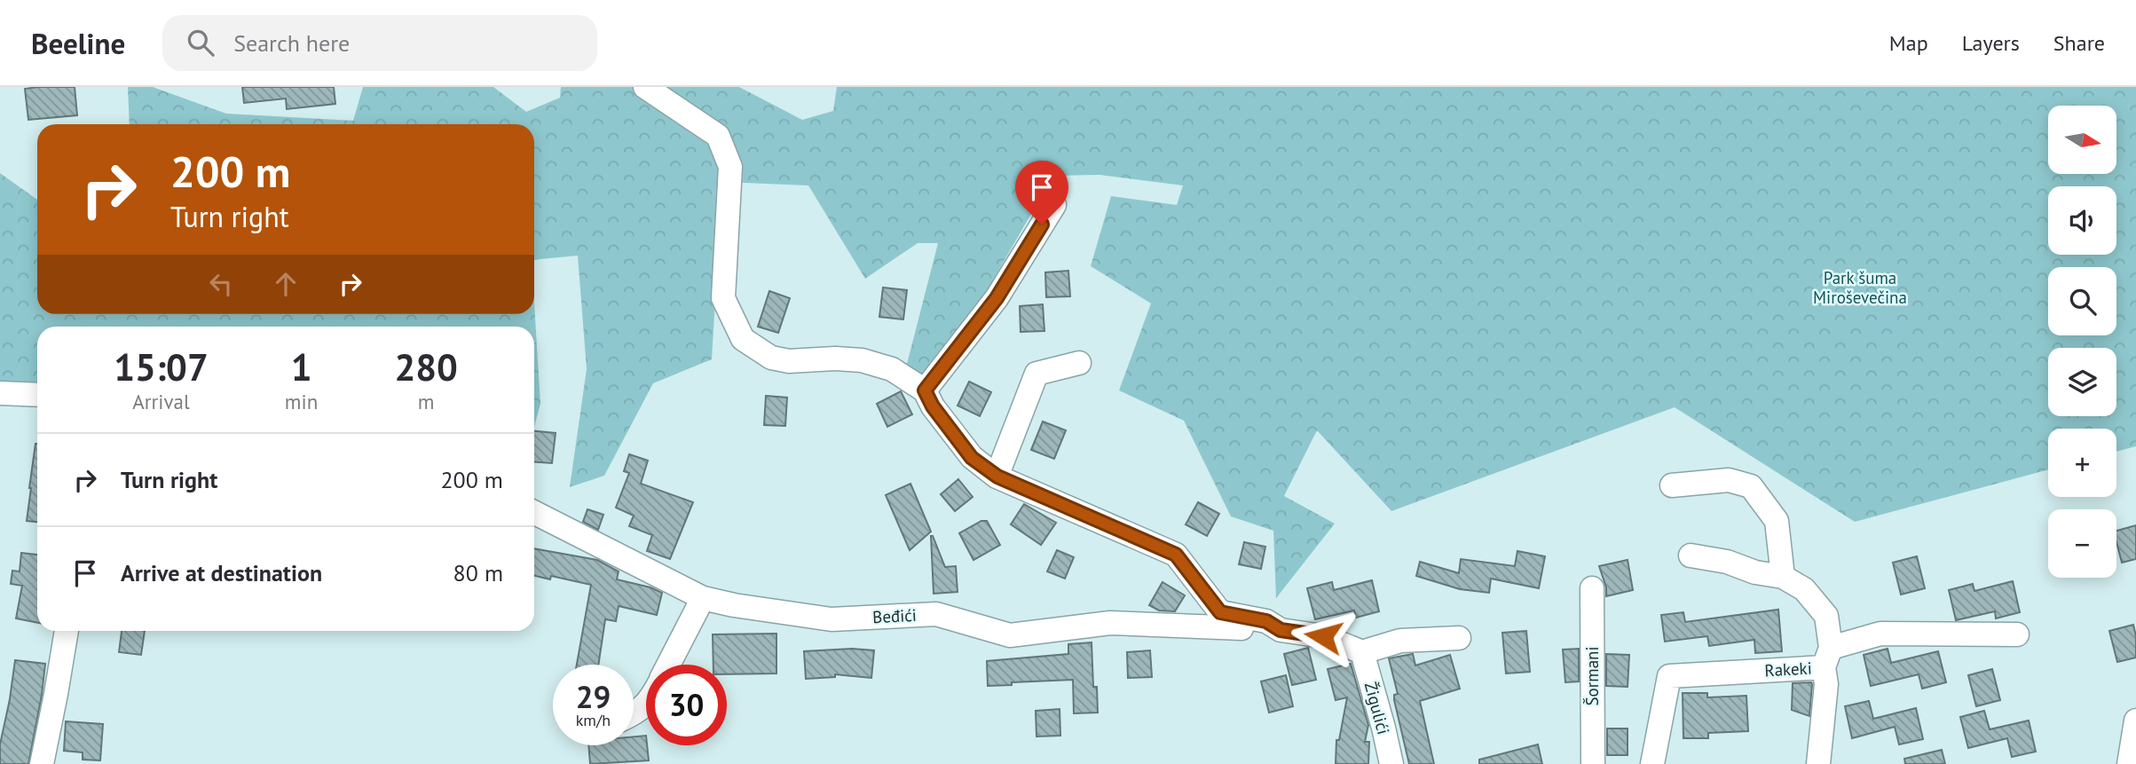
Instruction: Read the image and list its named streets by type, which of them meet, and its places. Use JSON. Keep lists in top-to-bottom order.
{
  "streets": {
    "street": [
      "Beđići",
      "Rakeki",
      "Šormani",
      "Žigulići"
    ]
  },
  "parks": ["Park šuma Miroševečina"],
  "north": "right",
  "page": {
    "header": "Beeline",
    "search": "Search here",
    "nav": ["Map", "Layers", "Share"],
    "map_buttons": ["+", "−"],
    "turn": ["200 m", "Turn right"],
    "eta": [
      "15:07",
      "Arrival",
      "1",
      "min",
      "280",
      "m"
    ],
    "list": [
      {
        "name": "Turn right",
        "value": "200 m"
      },
      {
        "name": "Arrive at destination",
        "value": "80 m"
      }
    ],
    "speed": "29 km/h",
    "limit": "30"
  }
}
